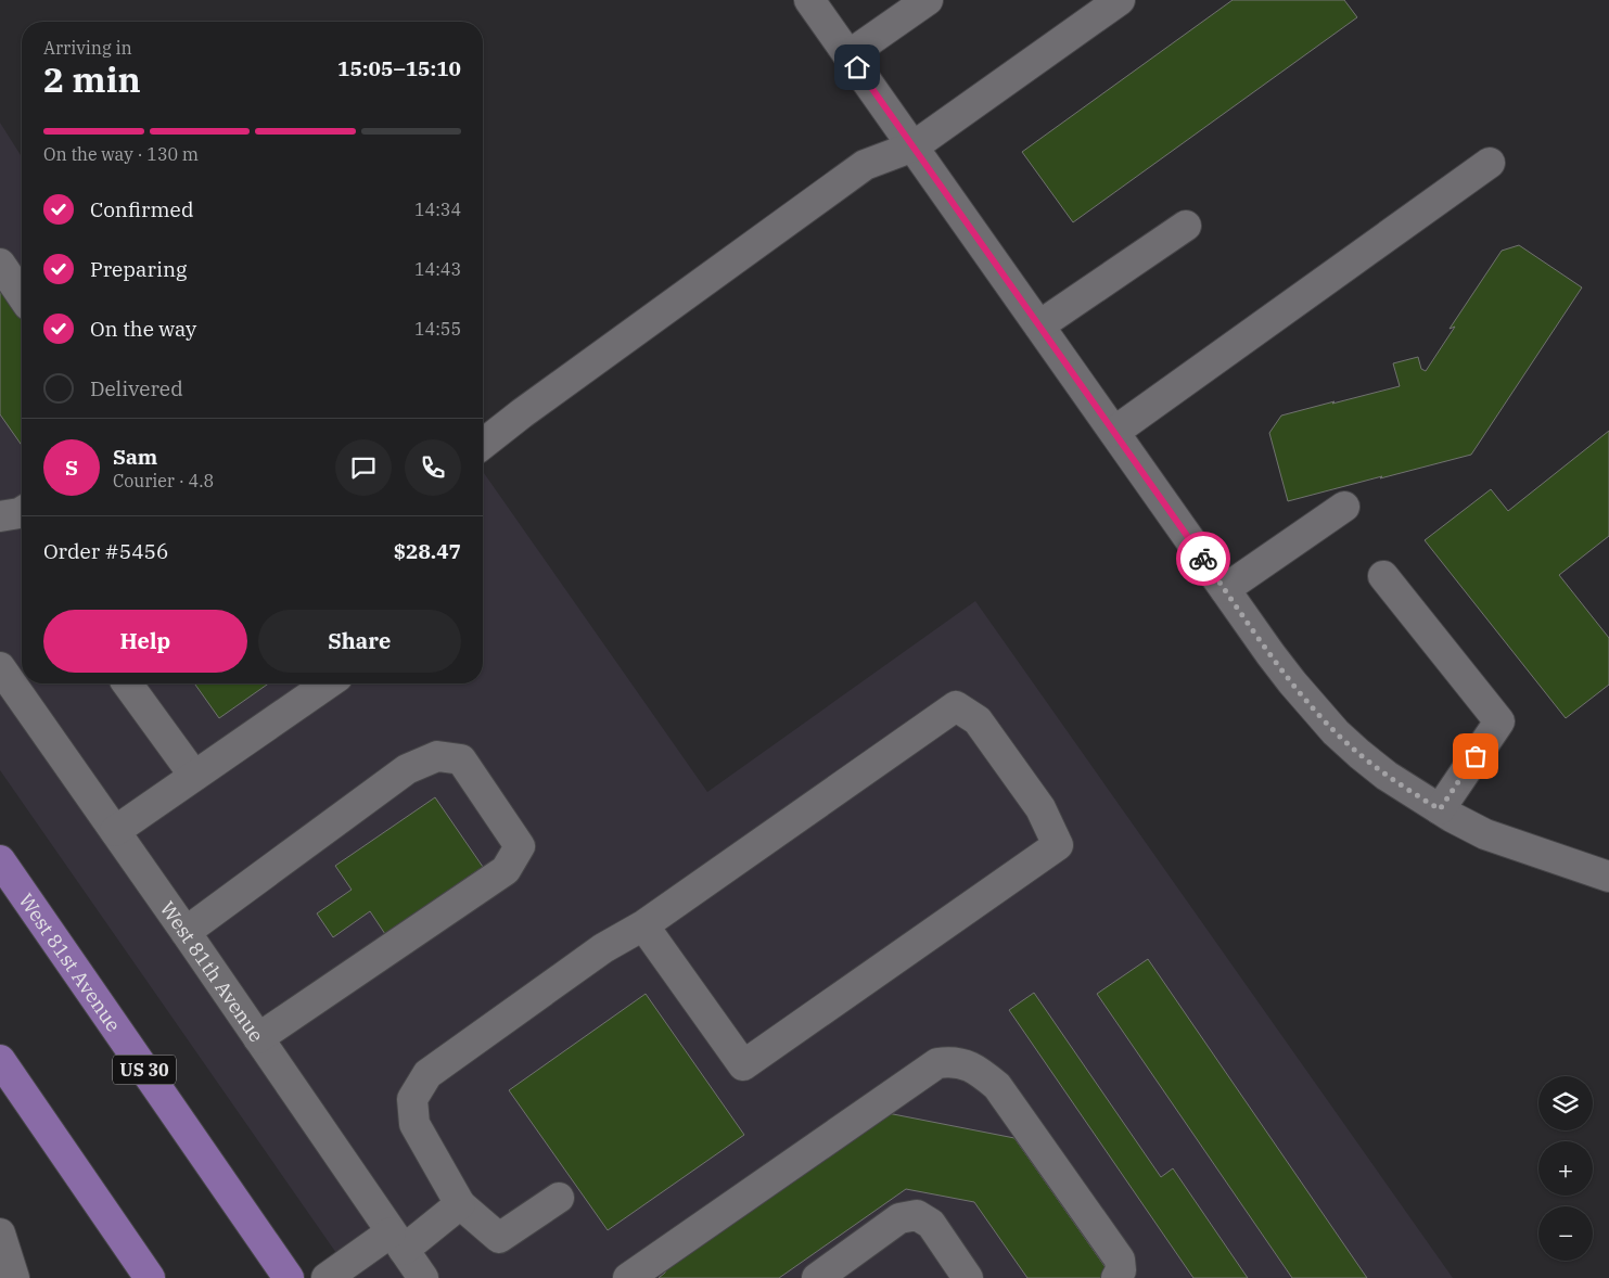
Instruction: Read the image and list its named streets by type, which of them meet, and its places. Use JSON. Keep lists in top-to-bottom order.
{
  "streets": {
    "main road": ["West 81st Avenue", "US 30"],
    "street": ["West 81th Avenue"]
  },
  "page": {
    "heading": ["2 min", "Arriving in", "15:05–15:10"],
    "panel": [
      "Sam",
      "Courier · 4.8",
      "Order #5456",
      "$28.47"
    ],
    "bar": "On the way · 130 m",
    "list": [
      ["Confirmed", "14:34"],
      ["Preparing", "14:43"],
      ["On the way", "14:55"],
      "Delivered"
    ],
    "round": "S",
    "buttons": ["Help", "Share"],
    "map_buttons": ["+", "−"]
  }
}
